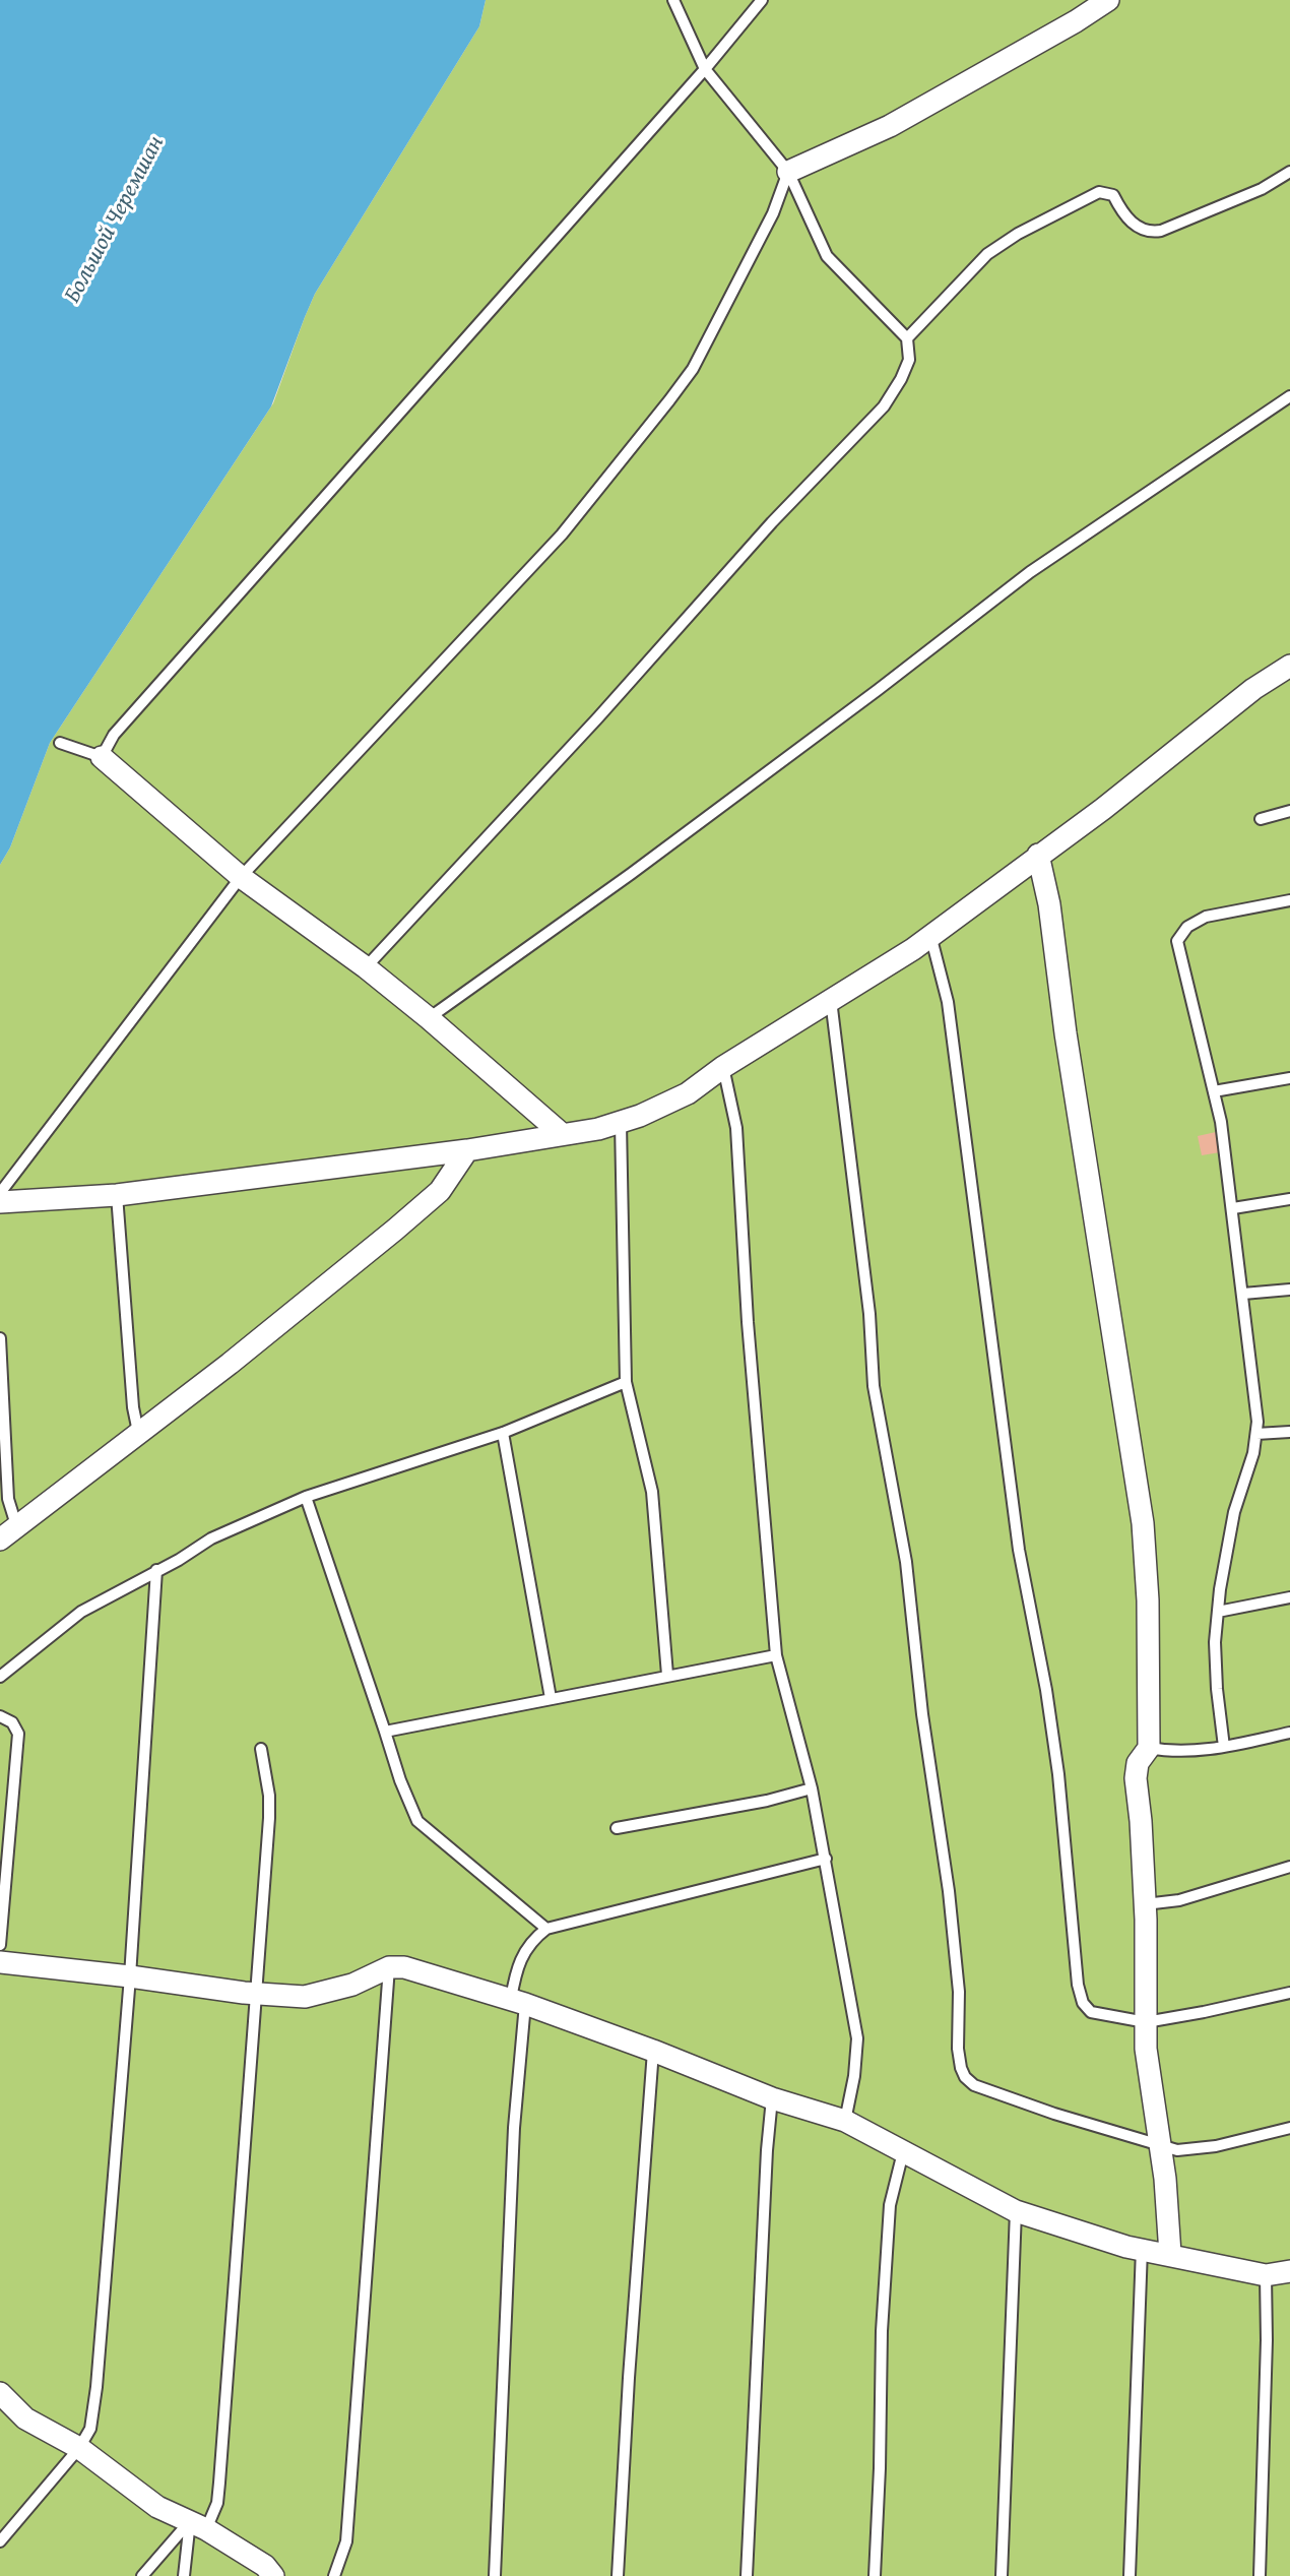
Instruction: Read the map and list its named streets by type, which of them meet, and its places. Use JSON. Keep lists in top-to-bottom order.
{
  "water": ["Большой Черемшан"]
}
